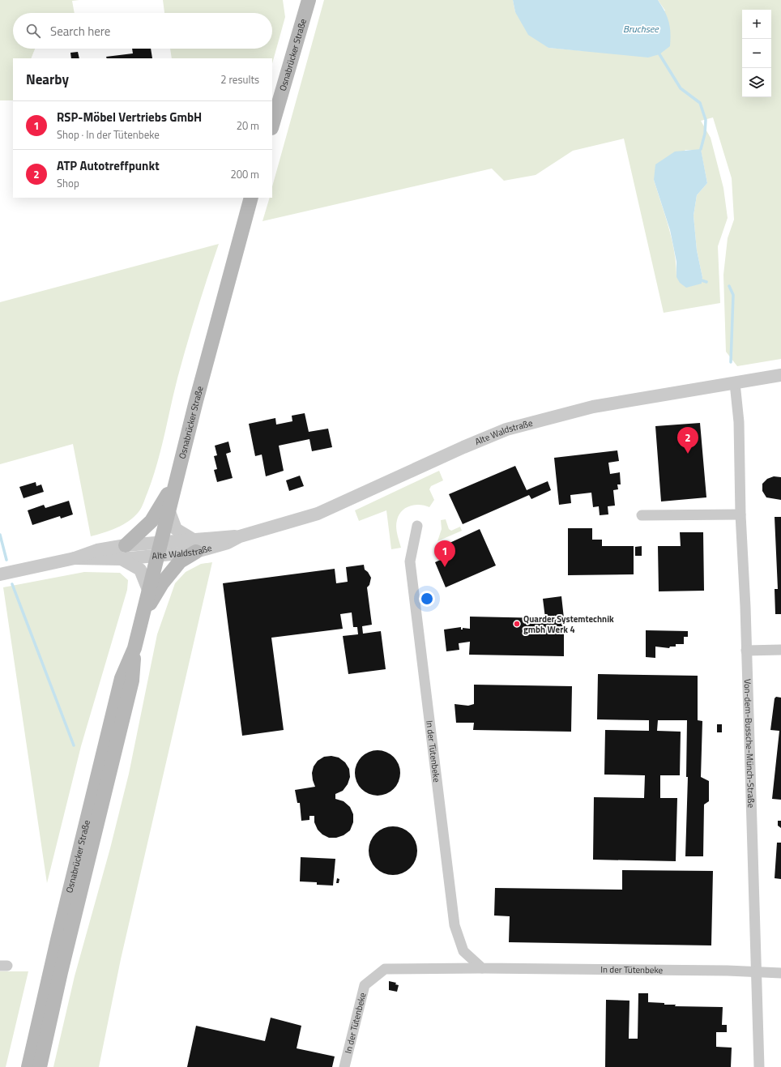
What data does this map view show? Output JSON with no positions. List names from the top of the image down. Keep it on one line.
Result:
{"streets":{"main road":["Osnabrücker Straße"],"street":["Alte Waldstraße","Von-dem-Bussche-Münch-Straße","In der Tütenbeke"]},"crossings":[["Osnabrücker Straße","Alte Waldstraße"],["Alte Waldstraße","Von-dem-Bussche-Münch-Straße"],["Von-dem-Bussche-Münch-Straße","In der Tütenbeke"]],"water":["Bruchsee"],"places":["Quarder Systemtechnik gmbh Werk 4"],"page":{"map_buttons":["+","−"],"search":"Search here","heading":["Nearby","2 results"],"list":[{"mark":"1","name":"RSP-Möbel Vertriebs GmbH","note":"Shop · In der Tütenbeke","value":"20 m"},{"mark":"2","name":"ATP Autotreffpunkt","note":"Shop","value":"200 m"}],"pins":["2","1"]}}
